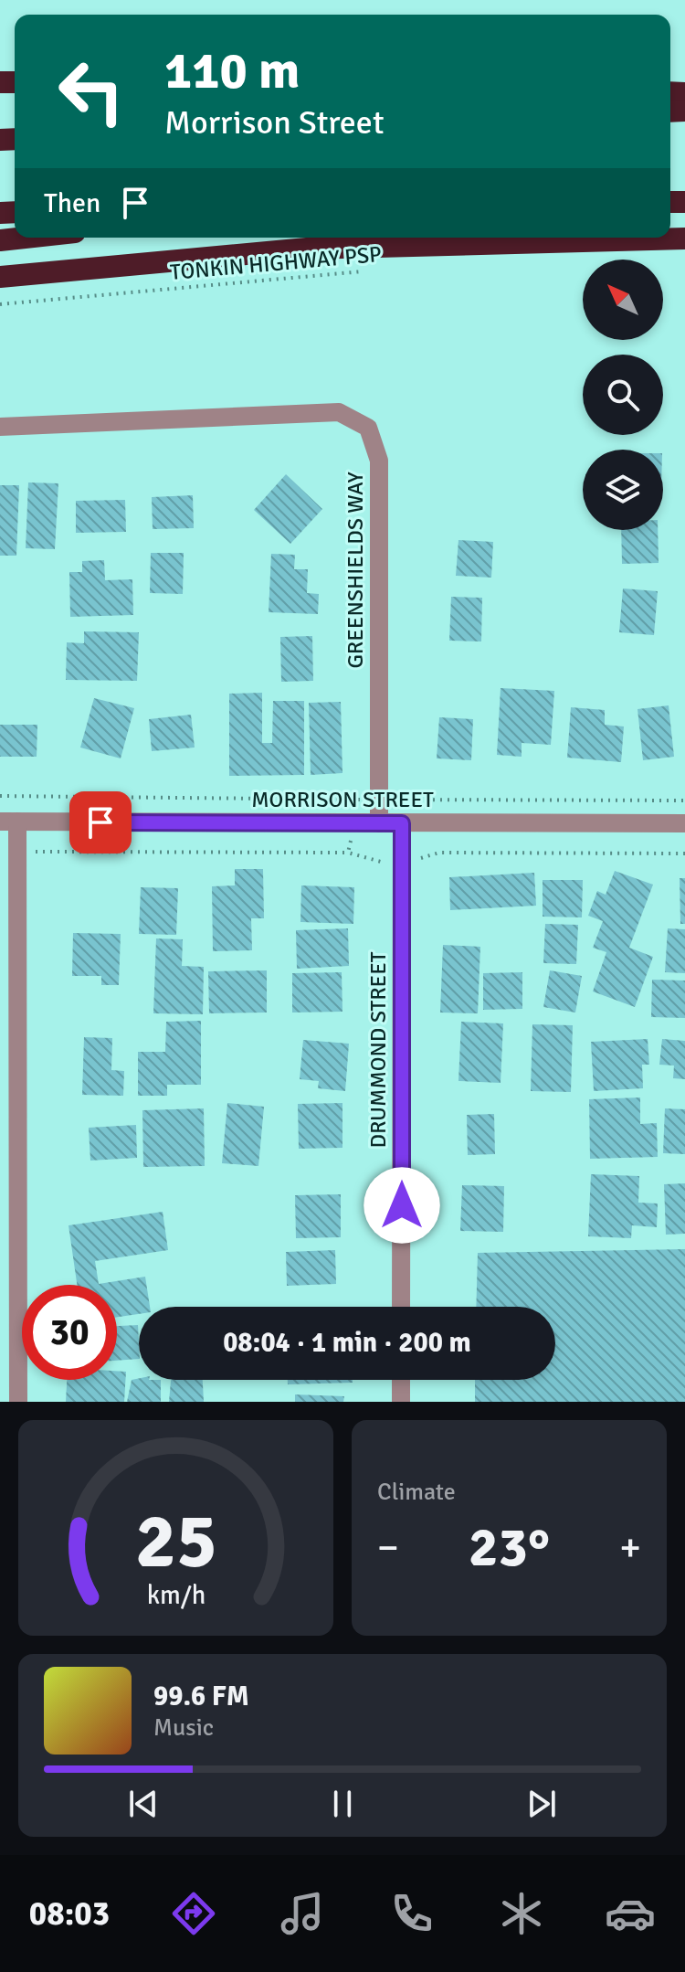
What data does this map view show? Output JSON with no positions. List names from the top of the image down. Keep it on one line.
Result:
{"streets":{"street":["GREENSHIELDS WAY","MORRISON STREET","DRUMMOND STREET"],"path":["TONKIN HIGHWAY PSP"]},"crossings":[["GREENSHIELDS WAY","MORRISON STREET"],["MORRISON STREET","DRUMMOND STREET"]],"north":"top left","page":{"turn":["110 m","Morrison Street"],"then":"Then","limit":"30","trip":"08:04 · 1 min · 200 m","tile":"Climate","heat":["−","23°","+"],"song":["99.6 FM","Music"],"tabs":"08:03","gauge":["25","km/h"]}}
